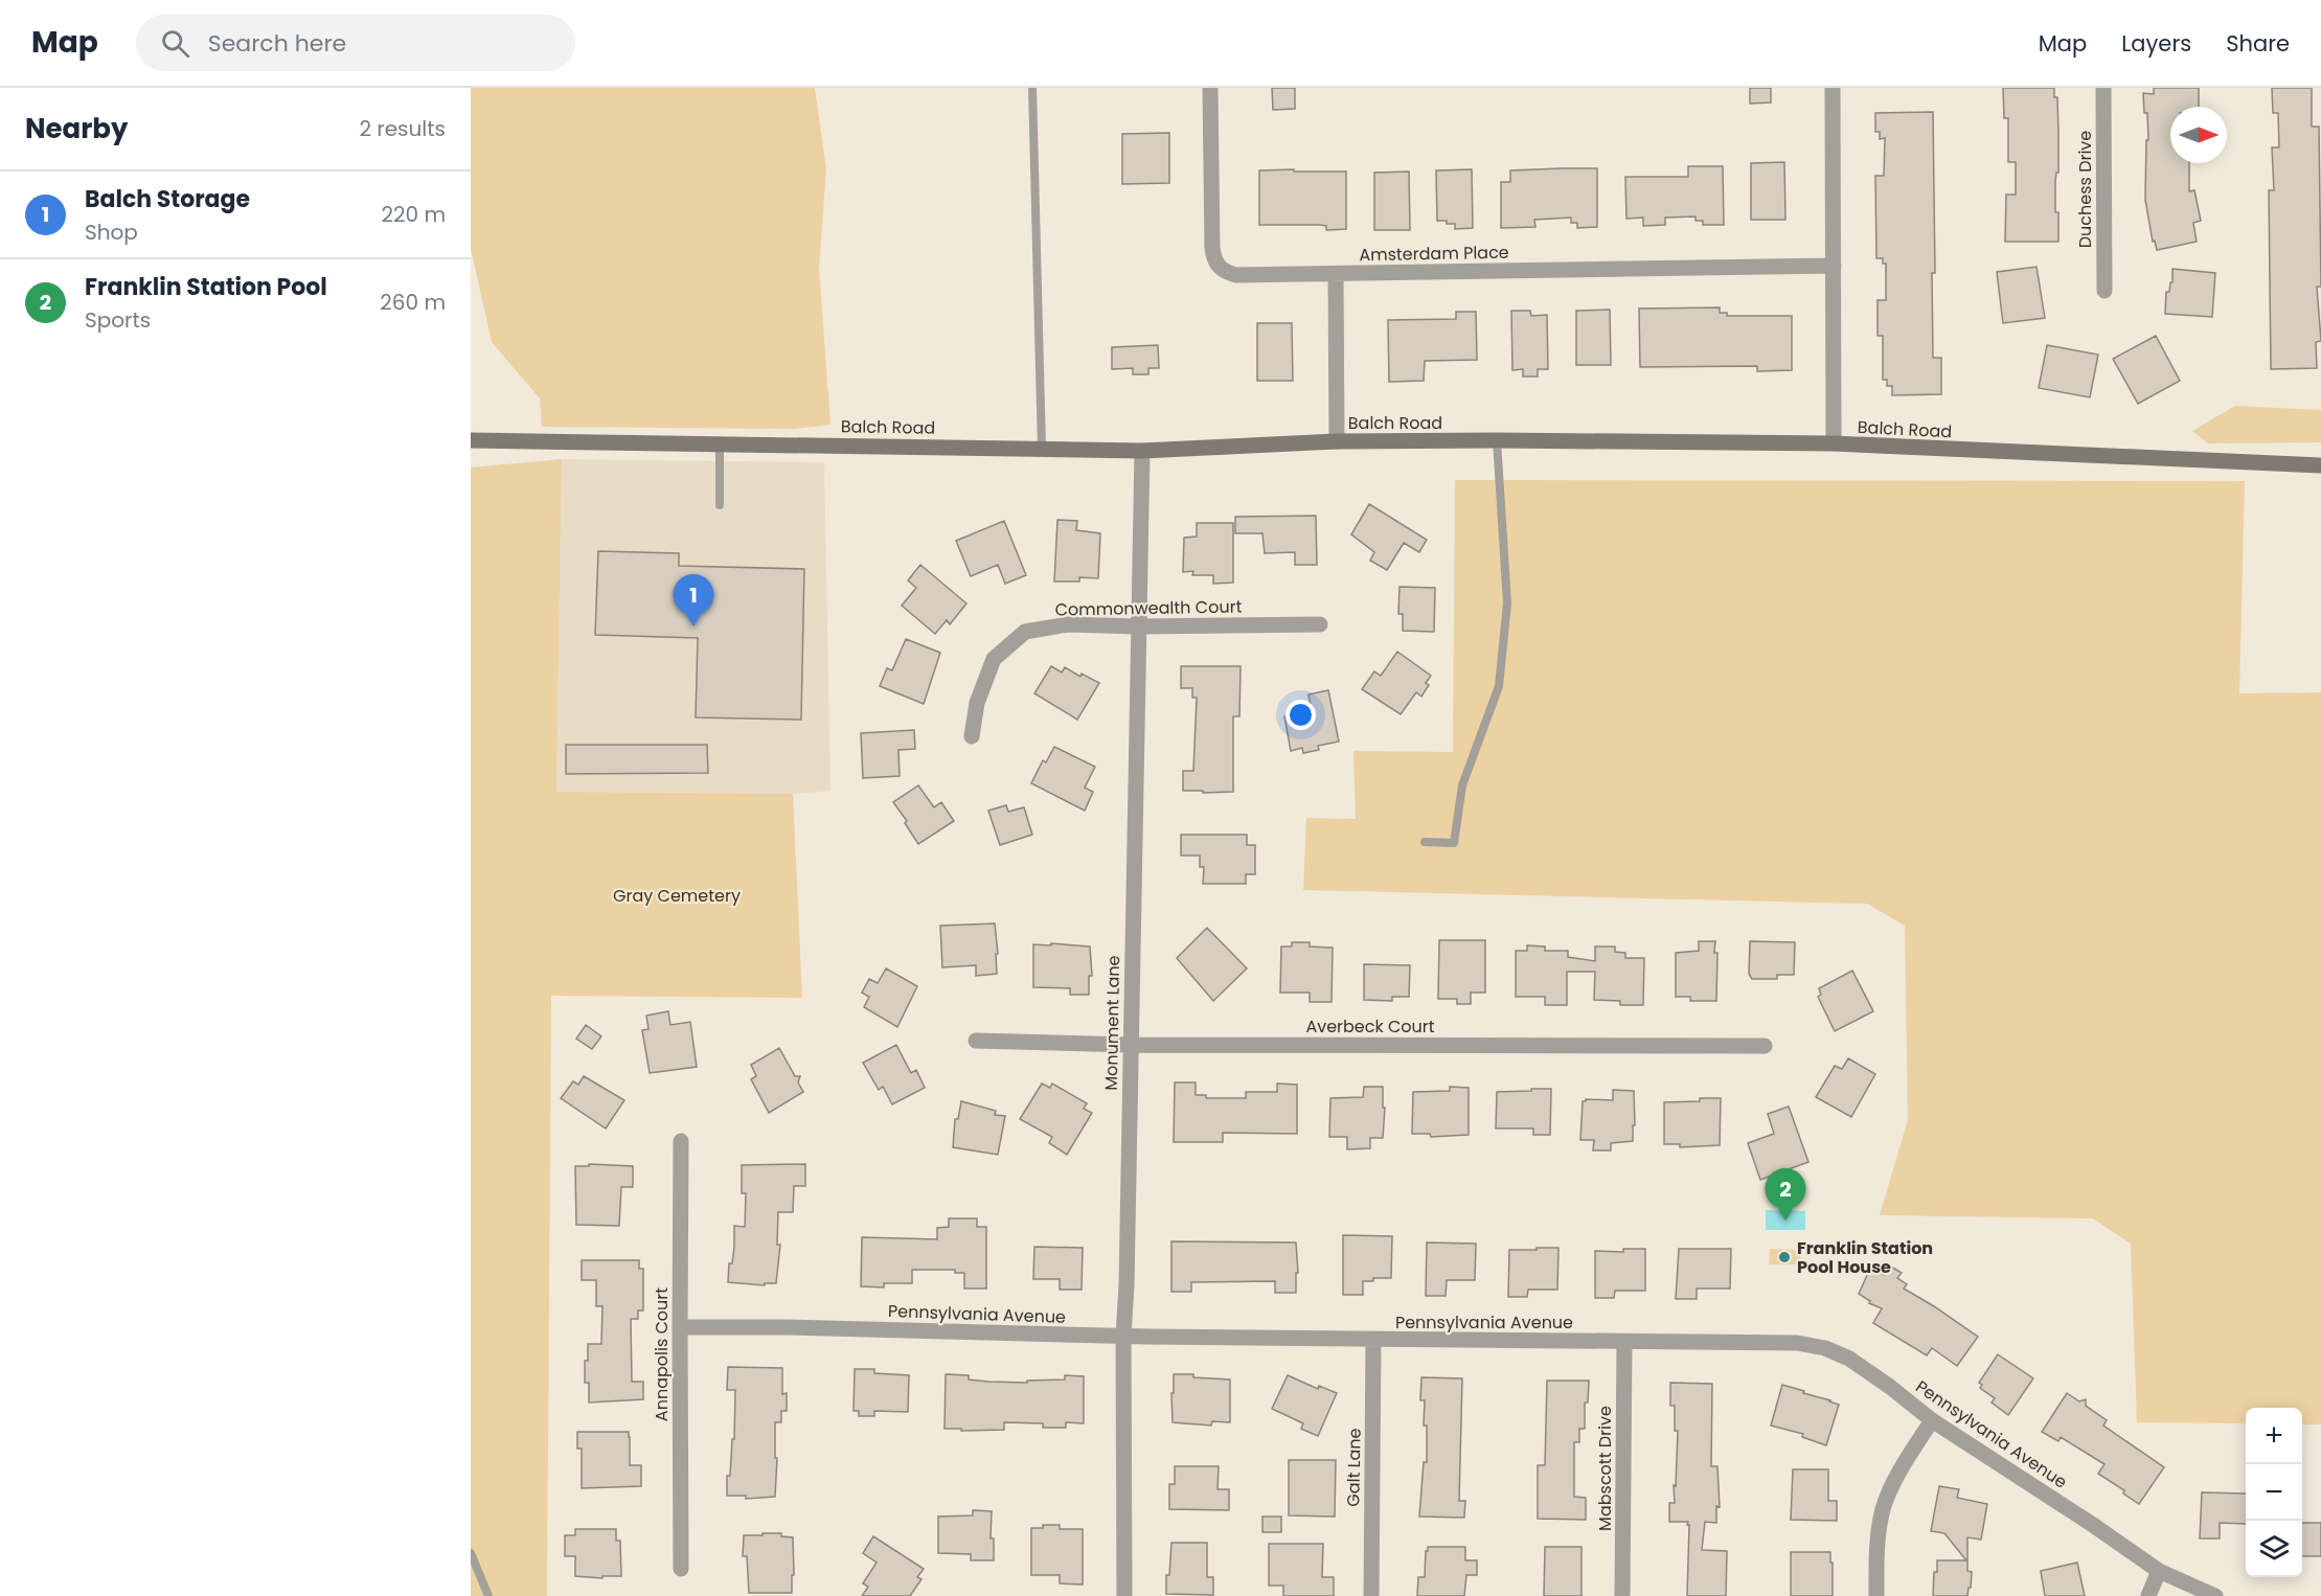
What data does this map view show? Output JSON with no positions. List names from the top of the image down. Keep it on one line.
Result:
{"streets":{"street":["Duchess Drive","Amsterdam Place","Balch Road","Commonwealth Court","Monument Lane","Averbeck Court","Pennsylvania Avenue","Annapolis Court","Galt Lane","Mabscott Drive"]},"crossings":[["Balch Road","Monument Lane"],["Commonwealth Court","Monument Lane"],["Monument Lane","Averbeck Court"],["Monument Lane","Pennsylvania Avenue"],["Pennsylvania Avenue","Annapolis Court"],["Pennsylvania Avenue","Galt Lane"],["Pennsylvania Avenue","Mabscott Drive"]],"parks":["Gray Cemetery"],"places":["Franklin Station Pool House"],"north":"right","page":{"header":"Map","search":"Search here","nav":["Map","Layers","Share"],"heading":["Nearby","2 results"],"list":[{"mark":"1","name":"Balch Storage","note":"Shop","value":"220 m"},{"mark":"2","name":"Franklin Station Pool","note":"Sports","value":"260 m"}],"pins":["1","2"],"map_buttons":["+","−"]}}
